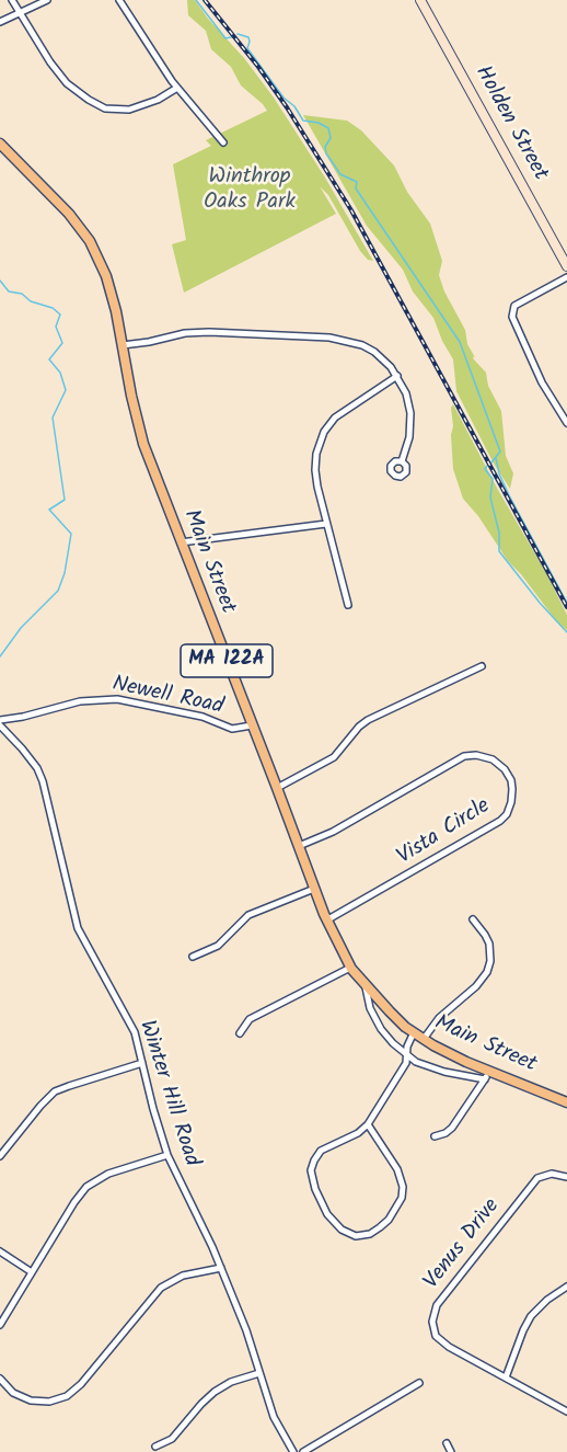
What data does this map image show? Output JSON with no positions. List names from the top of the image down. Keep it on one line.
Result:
{"streets":{"main road":["Holden Street","Main Street","MA 122A"],"street":["Newell Road","Vista Circle","Winter Hill Road","Venus Drive"]},"crossings":[["Main Street","Newell Road"],["Main Street","Vista Circle"]],"parks":["Winthrop Oaks Park"]}
